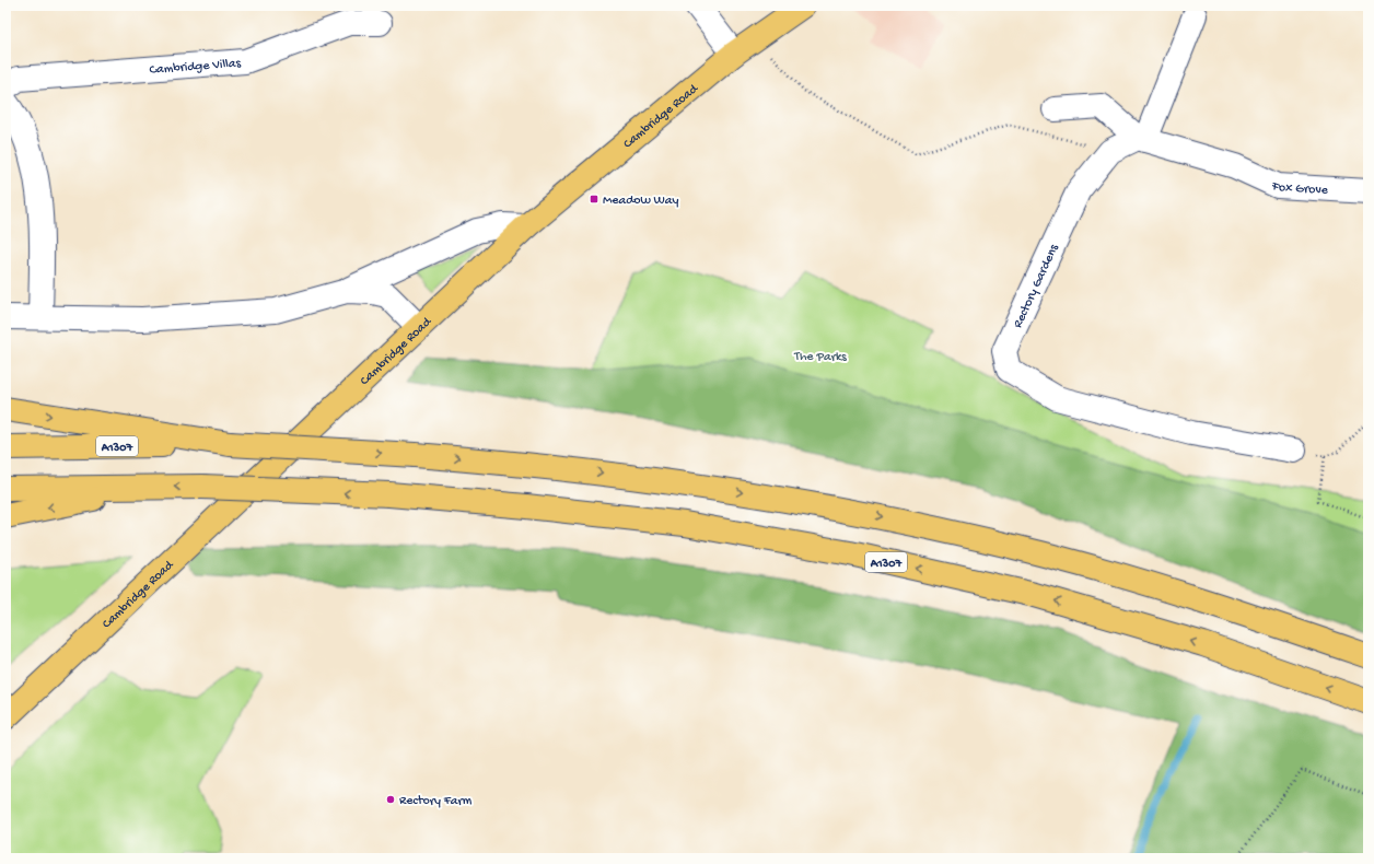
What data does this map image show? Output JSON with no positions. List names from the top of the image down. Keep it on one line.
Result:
{"streets":{"main road":["Cambridge Road","A1307"],"street":["Cambridge Villas","Fox Grove","Rectory Gardens"]},"crossings":[["Fox Grove","Rectory Gardens"]],"parks":["The Parks"],"places":{"transit":["Meadow Way"],"other":["Rectory Farm"]}}
